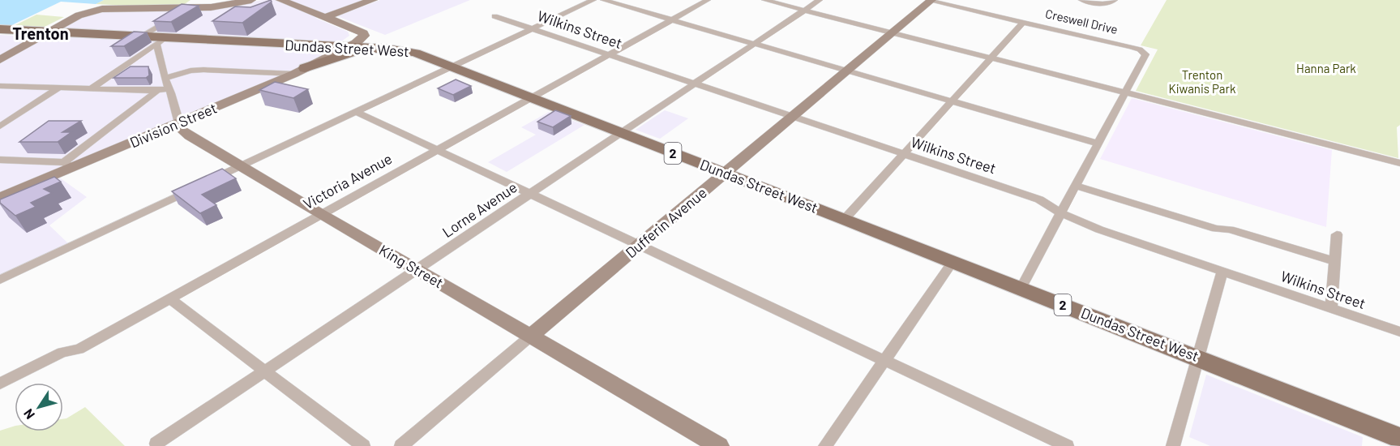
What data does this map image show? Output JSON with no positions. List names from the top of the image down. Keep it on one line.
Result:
{"streets":{"main road":["Dundas Street West","2"],"street":["Creswell Drive","Wilkins Street","Division Street","Victoria Avenue","Lorne Avenue","Dufferin Avenue","King Street"]},"crossings":[["Creswell Drive","Dufferin Avenue"],["Wilkins Street","Victoria Avenue"],["Wilkins Street","Lorne Avenue"],["Wilkins Street","Dufferin Avenue"],["Dundas Street West","Division Street"],["Dundas Street West","Victoria Avenue"],["Dundas Street West","Lorne Avenue"],["Dundas Street West","Dufferin Avenue"],["Dundas Street West","King Street"],["Division Street","King Street"],["Victoria Avenue","King Street"],["Lorne Avenue","King Street"],["Dufferin Avenue","King Street"]],"districts":["Trenton"],"parks":["Hanna Park","Trenton Kiwanis Park"],"north":"bottom left"}
